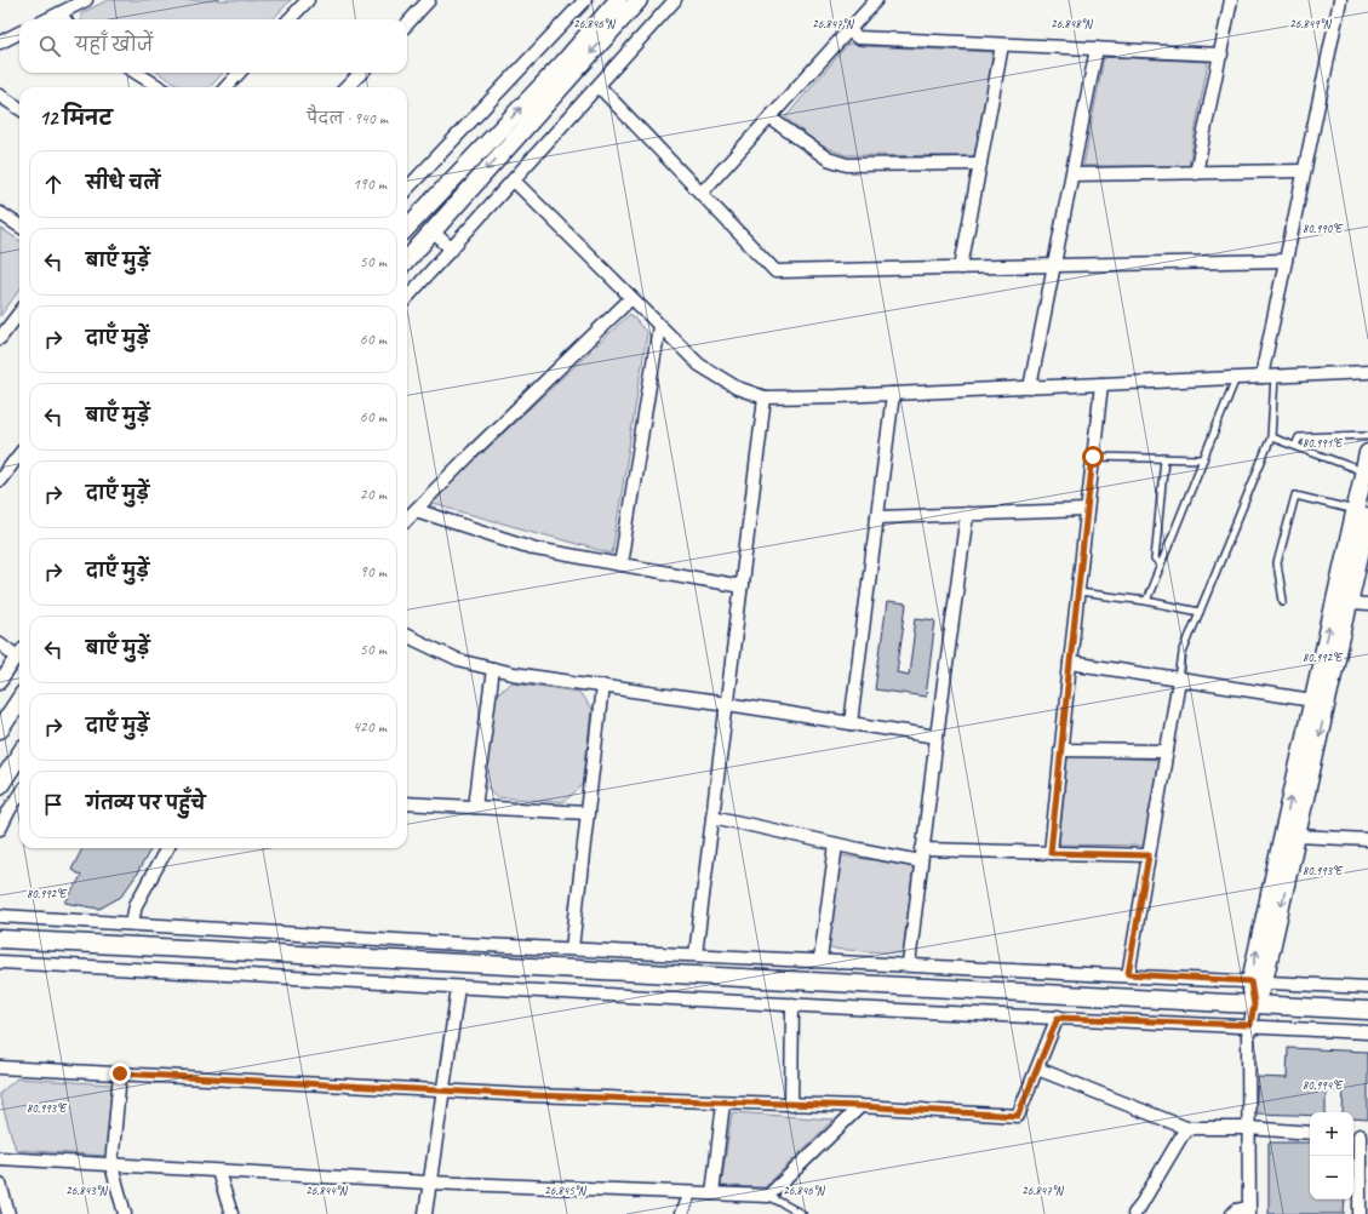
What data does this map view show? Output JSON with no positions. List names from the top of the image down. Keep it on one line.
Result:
{"page":{"search":"यहाँ खोजें","heading":["12 मिनट","पैदल · 940 m"],"list":[["सीधे चलें","190 m"],["बाएँ मुड़ें","50 m"],["दाएँ मुड़ें","60 m"],["बाएँ मुड़ें","60 m"],["दाएँ मुड़ें","20 m"],["दाएँ मुड़ें","90 m"],["बाएँ मुड़ें","50 m"],["दाएँ मुड़ें","420 m"],"गंतव्य पर पहुँचे"],"map_buttons":["+","−"]},"coordinates":["26.846°N","26.847°N","26.848°N","26.849°N","80.990°E","80.991°E","80.992°E","80.993°E","80.994°E","26.843°N","26.844°N","26.845°N"]}
